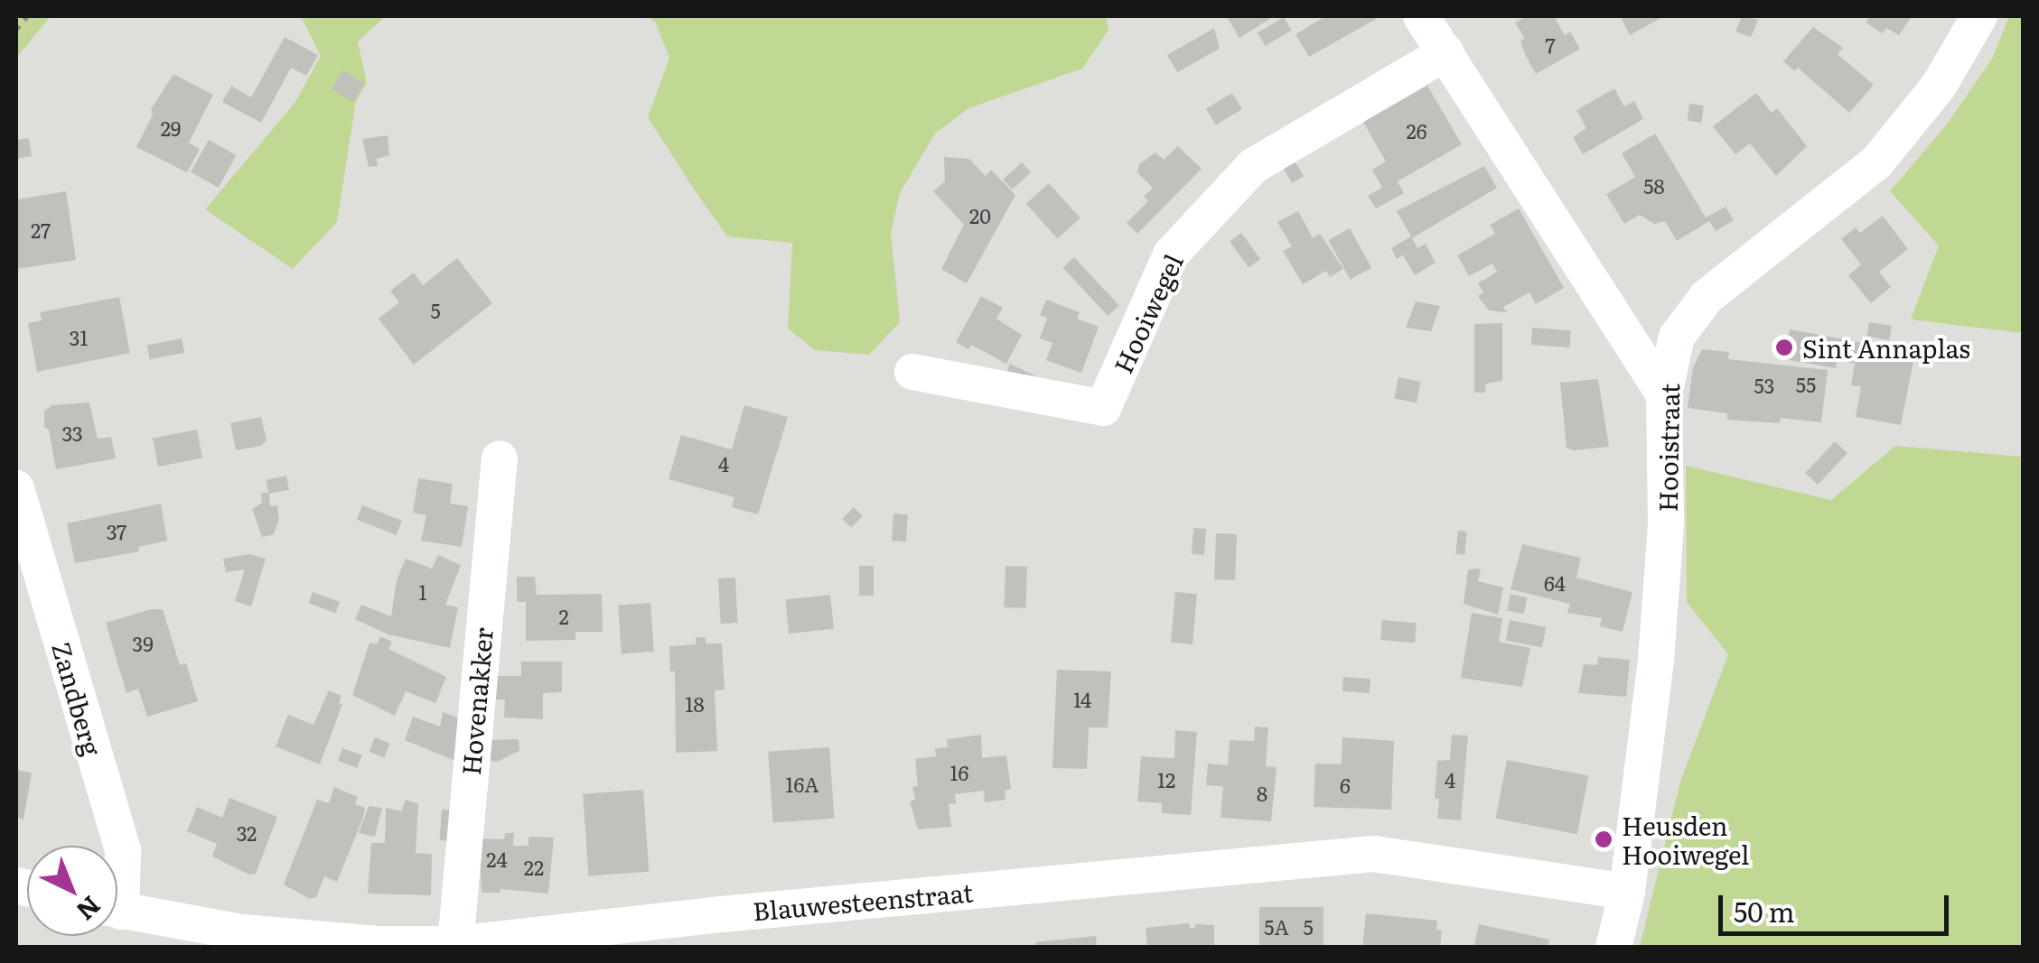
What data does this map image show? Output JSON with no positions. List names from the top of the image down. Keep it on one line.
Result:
{"streets":{"street":["Hooiwegel","Hooistraat","Zandberg","Hovenakker","Blauwesteenstraat"]},"crossings":[["Hooistraat","Blauwesteenstraat"],["Hovenakker","Blauwesteenstraat"]],"places":["Sint Annaplas","Heusden Hooiwegel"],"house_numbers":["7","29","26","58","20","27","5","31","55","53","33","4","37","64","1","2","39","14","18","16","12","4","16A","6","8","32","24","22","5A","5"],"scale_bar":"50 m","north":"bottom right"}
